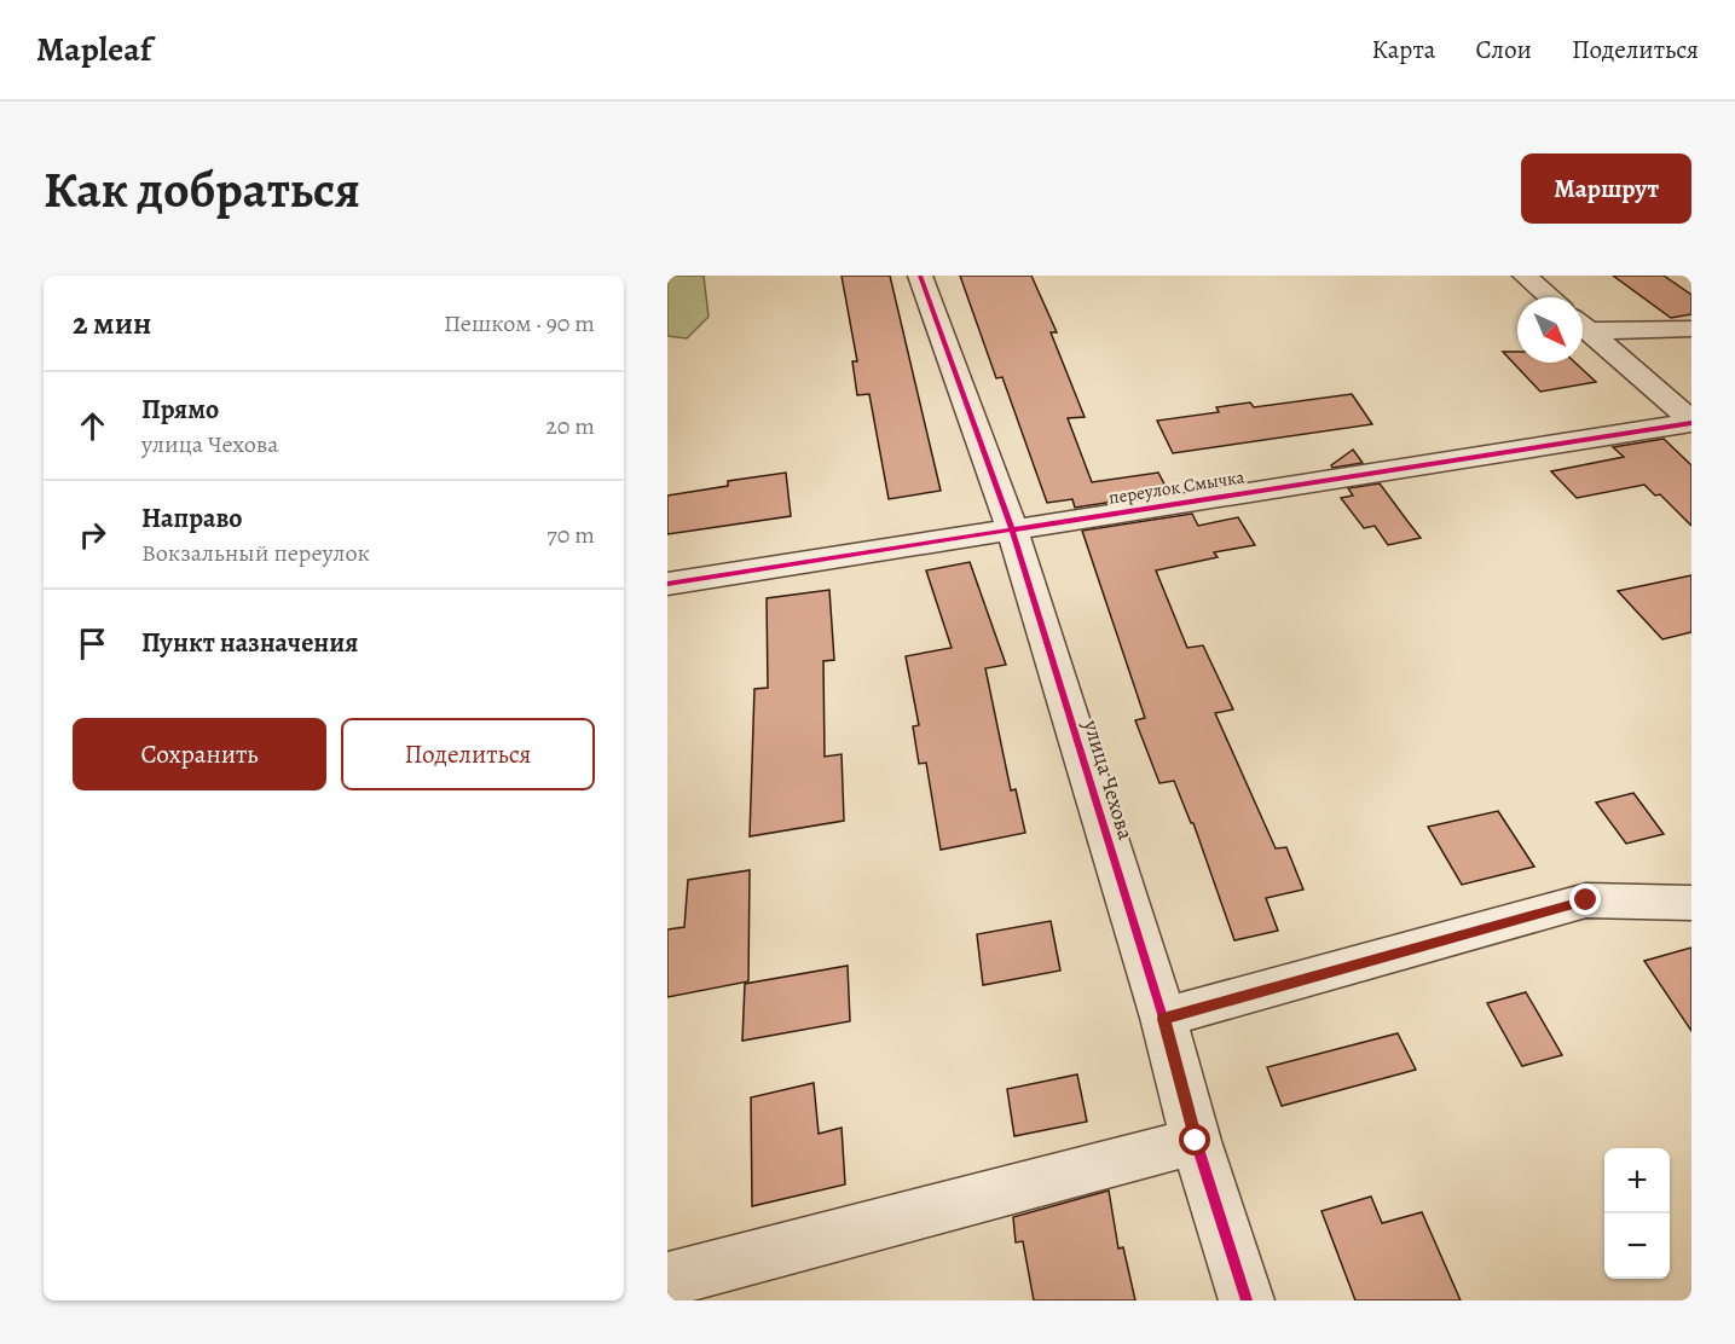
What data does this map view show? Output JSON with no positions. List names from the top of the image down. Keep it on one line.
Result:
{"streets":{"street":["переулок Смычка","улица Чехова"]},"crossings":[["переулок Смычка","улица Чехова"]],"north":"bottom right","page":{"header":"Mapleaf","nav":["Карта","Слои","Поделиться"],"buttons":["Маршрут",["Сохранить","Поделиться"]],"title":"Как добраться","heading":["2 мин","Пешком · 90 m"],"list":[["Прямо","улица Чехова","20 m"],["Направо","Вокзальный переулок","70 m"],"Пункт назначения"],"map_buttons":["+","−"]}}
